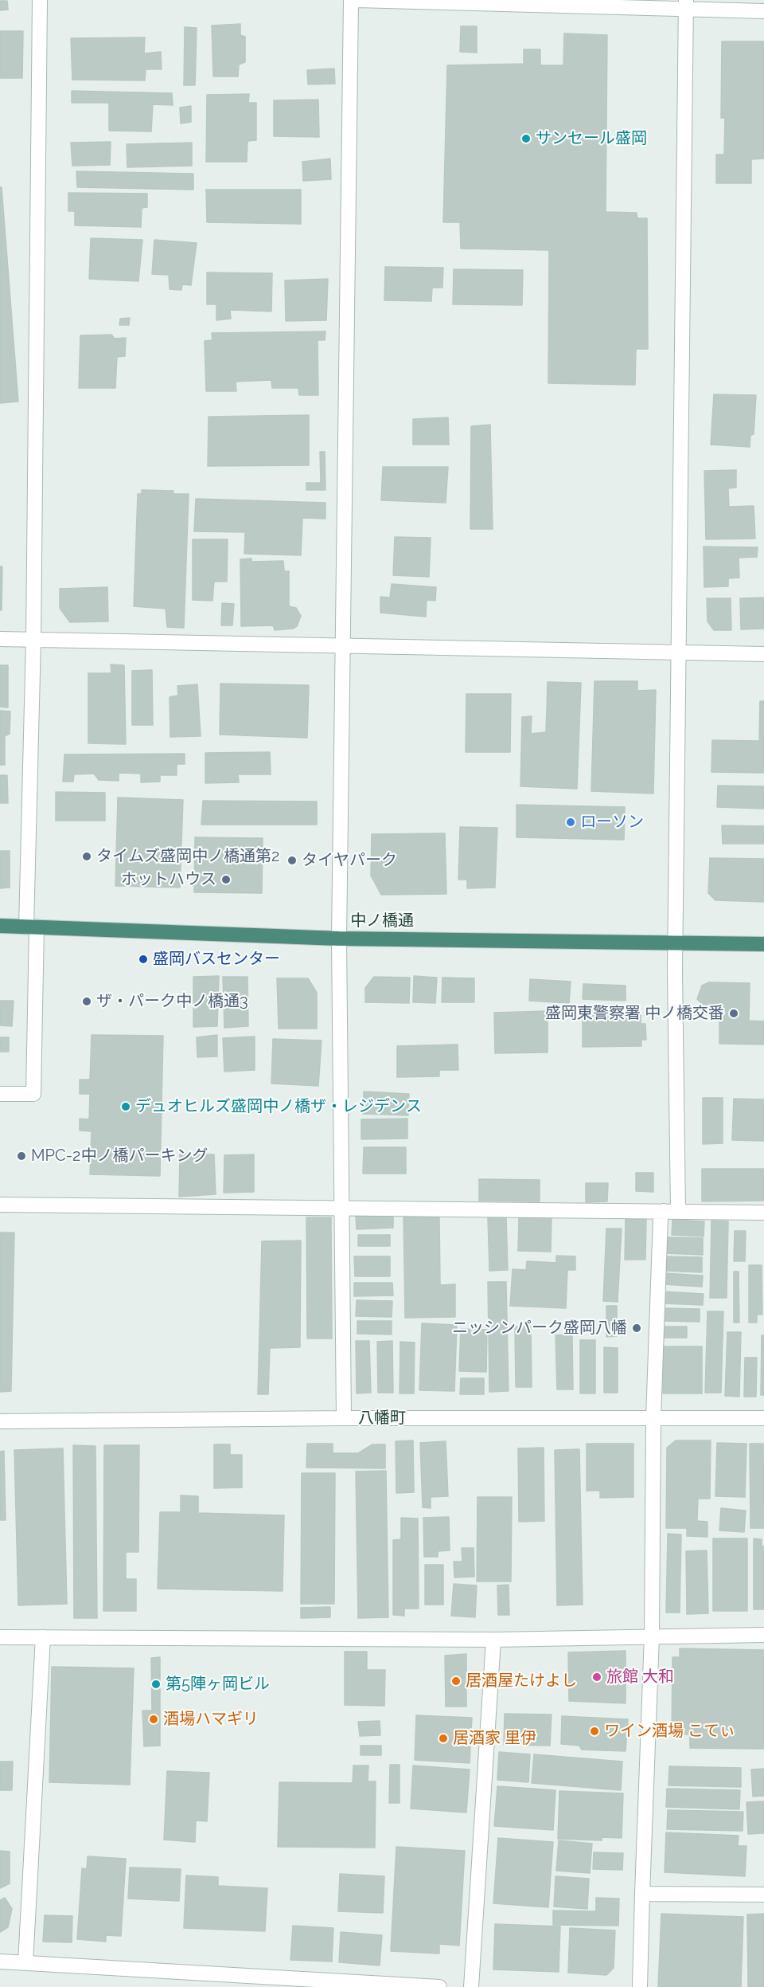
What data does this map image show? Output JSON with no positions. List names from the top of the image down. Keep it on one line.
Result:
{"streets":{"highway":["中ノ橋通"],"street":["八幡町"]},"places":["サンセール盛岡","ローソン","タイムズ盛岡中ノ橋通第2","タイヤパーク","ホットハウス","盛岡バスセンター","ザ・パーク中ノ橋通3","盛岡東警察署 中ノ橋交番","デュオヒルズ盛岡中ノ橋ザ・レジデンス","MPC-2中ノ橋パーキング","ニッシンパーク盛岡八幡","旅館 大和","居酒屋たけよし","第5陣ヶ岡ビル","酒場ハマギリ","ワイン酒場 こてぃ","居酒家 里伊"]}
